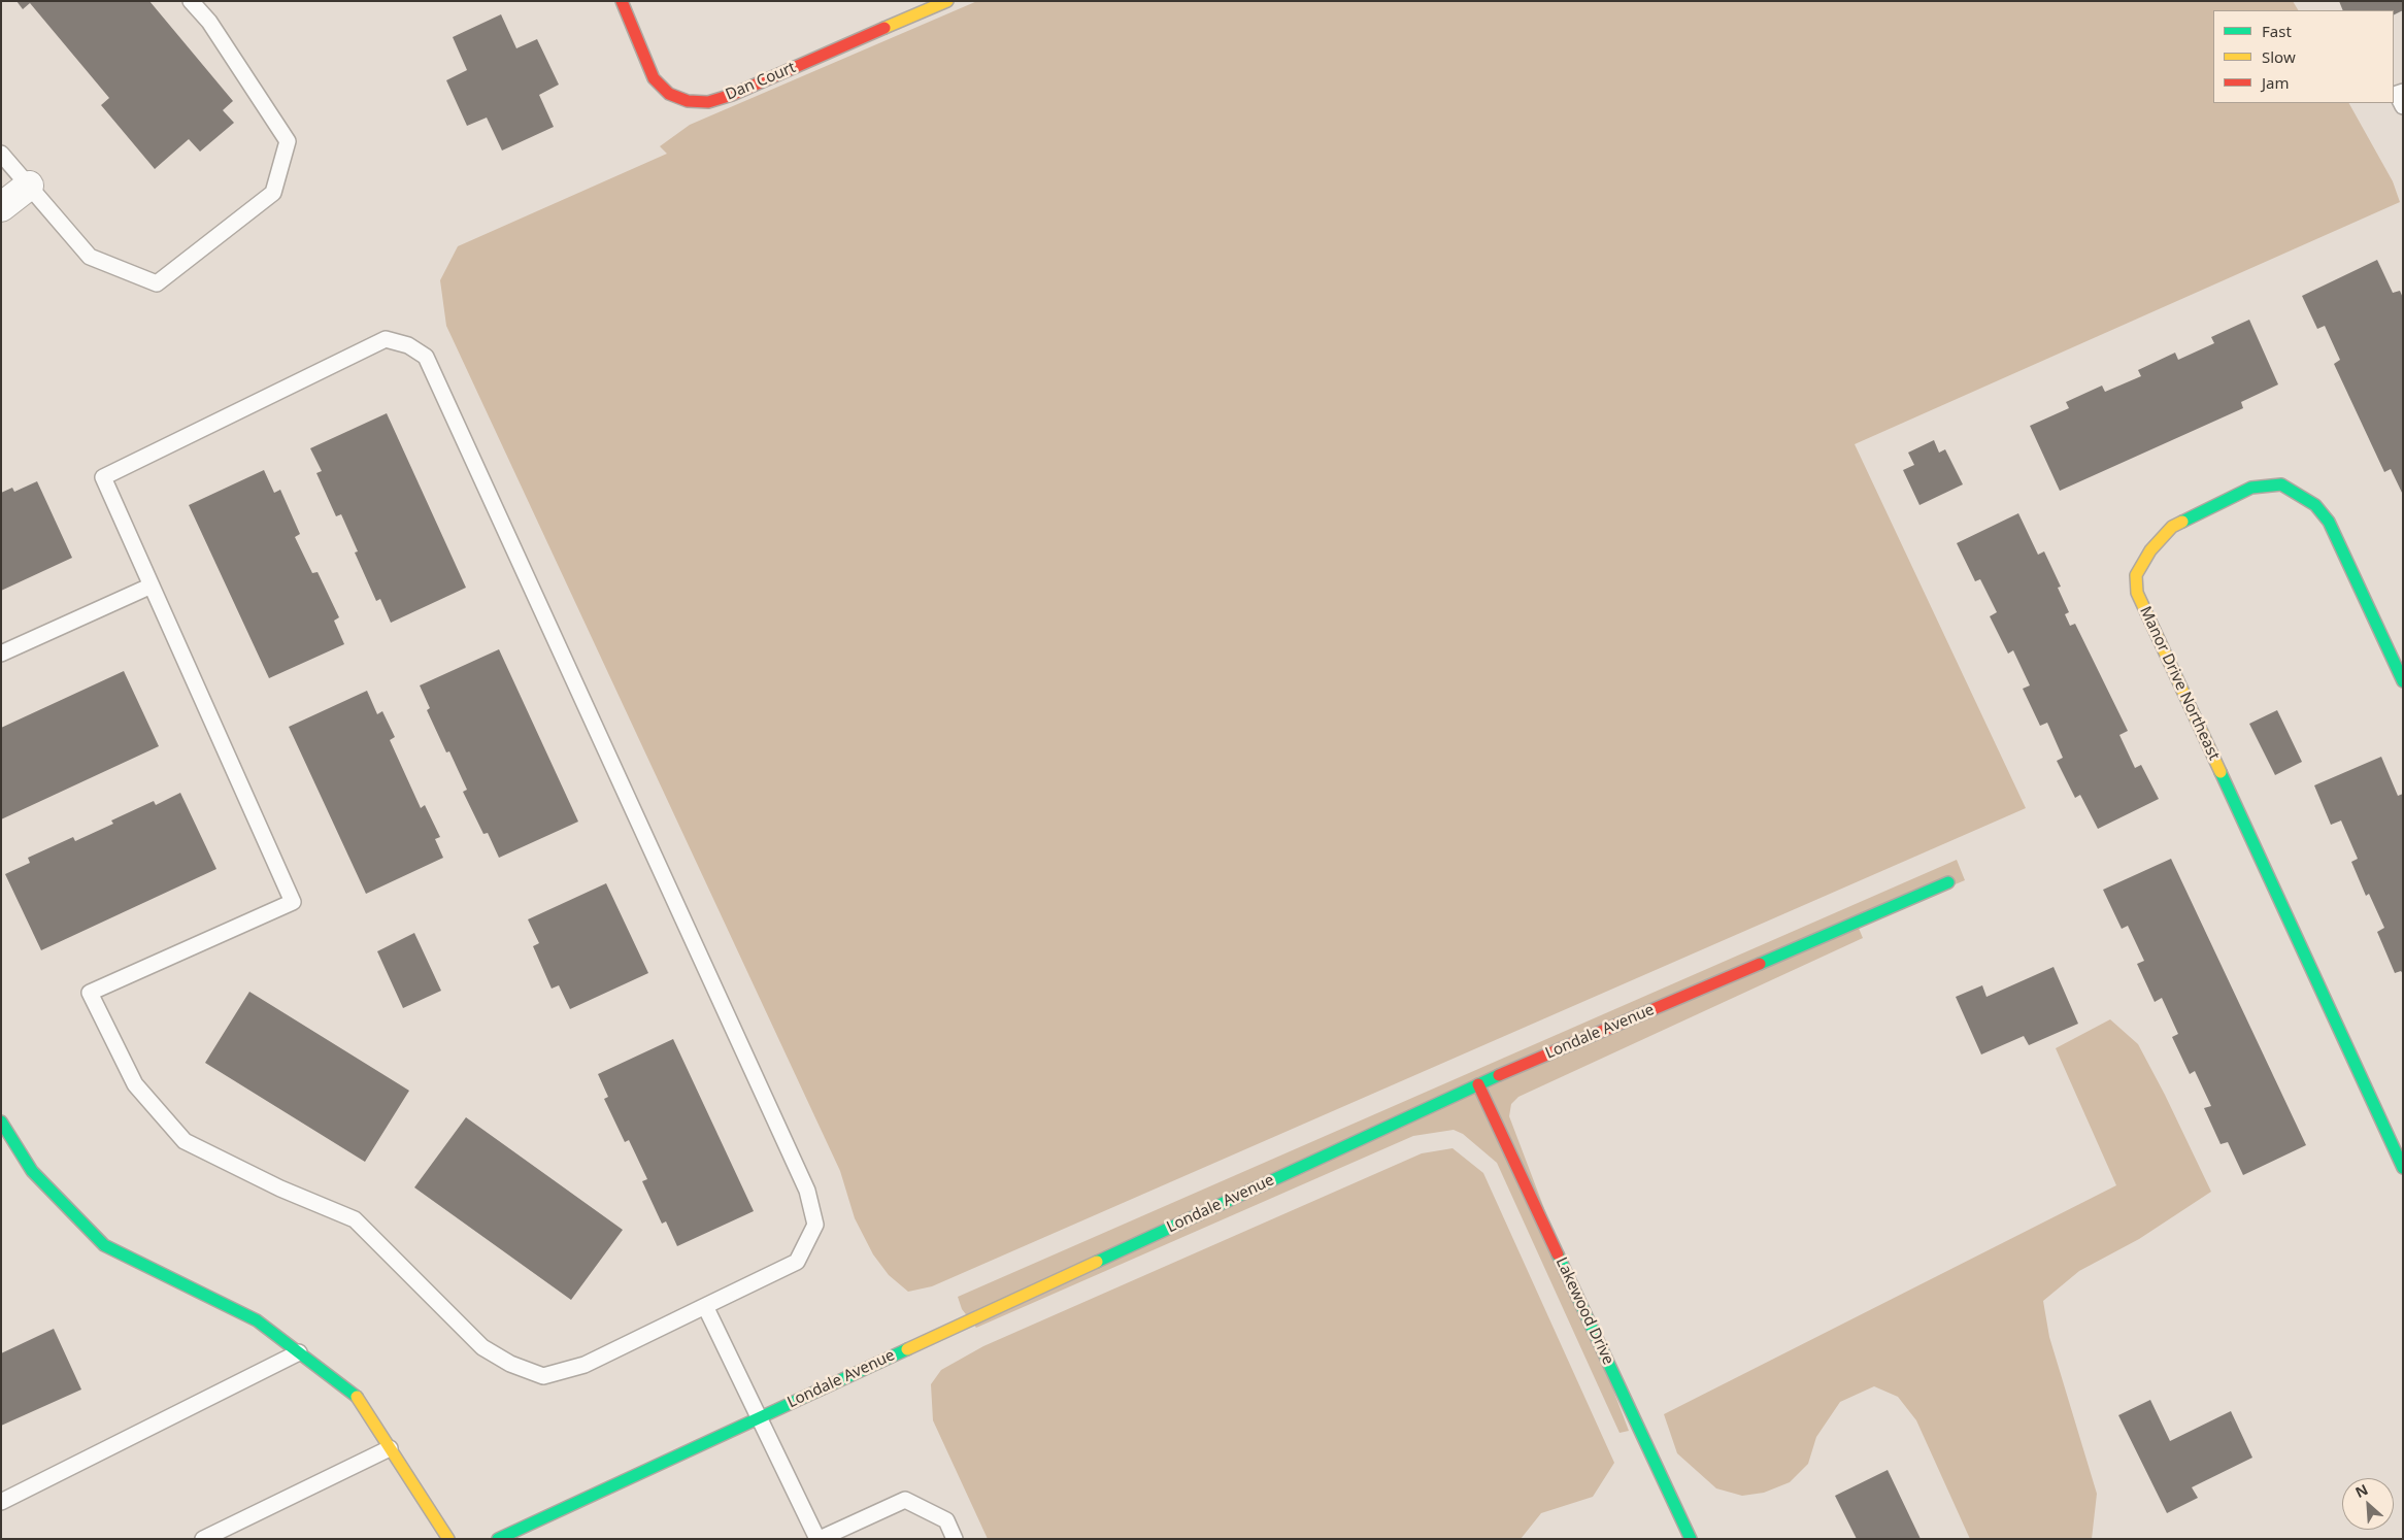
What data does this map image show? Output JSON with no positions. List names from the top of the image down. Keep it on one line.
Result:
{"streets":{"street":["Dan Court","Manor Drive Northeast","Londale Avenue","Lakewood Drive"]},"crossings":[["Londale Avenue","Lakewood Drive"]],"legend":["Fast","Slow","Jam"],"north":"top left"}
